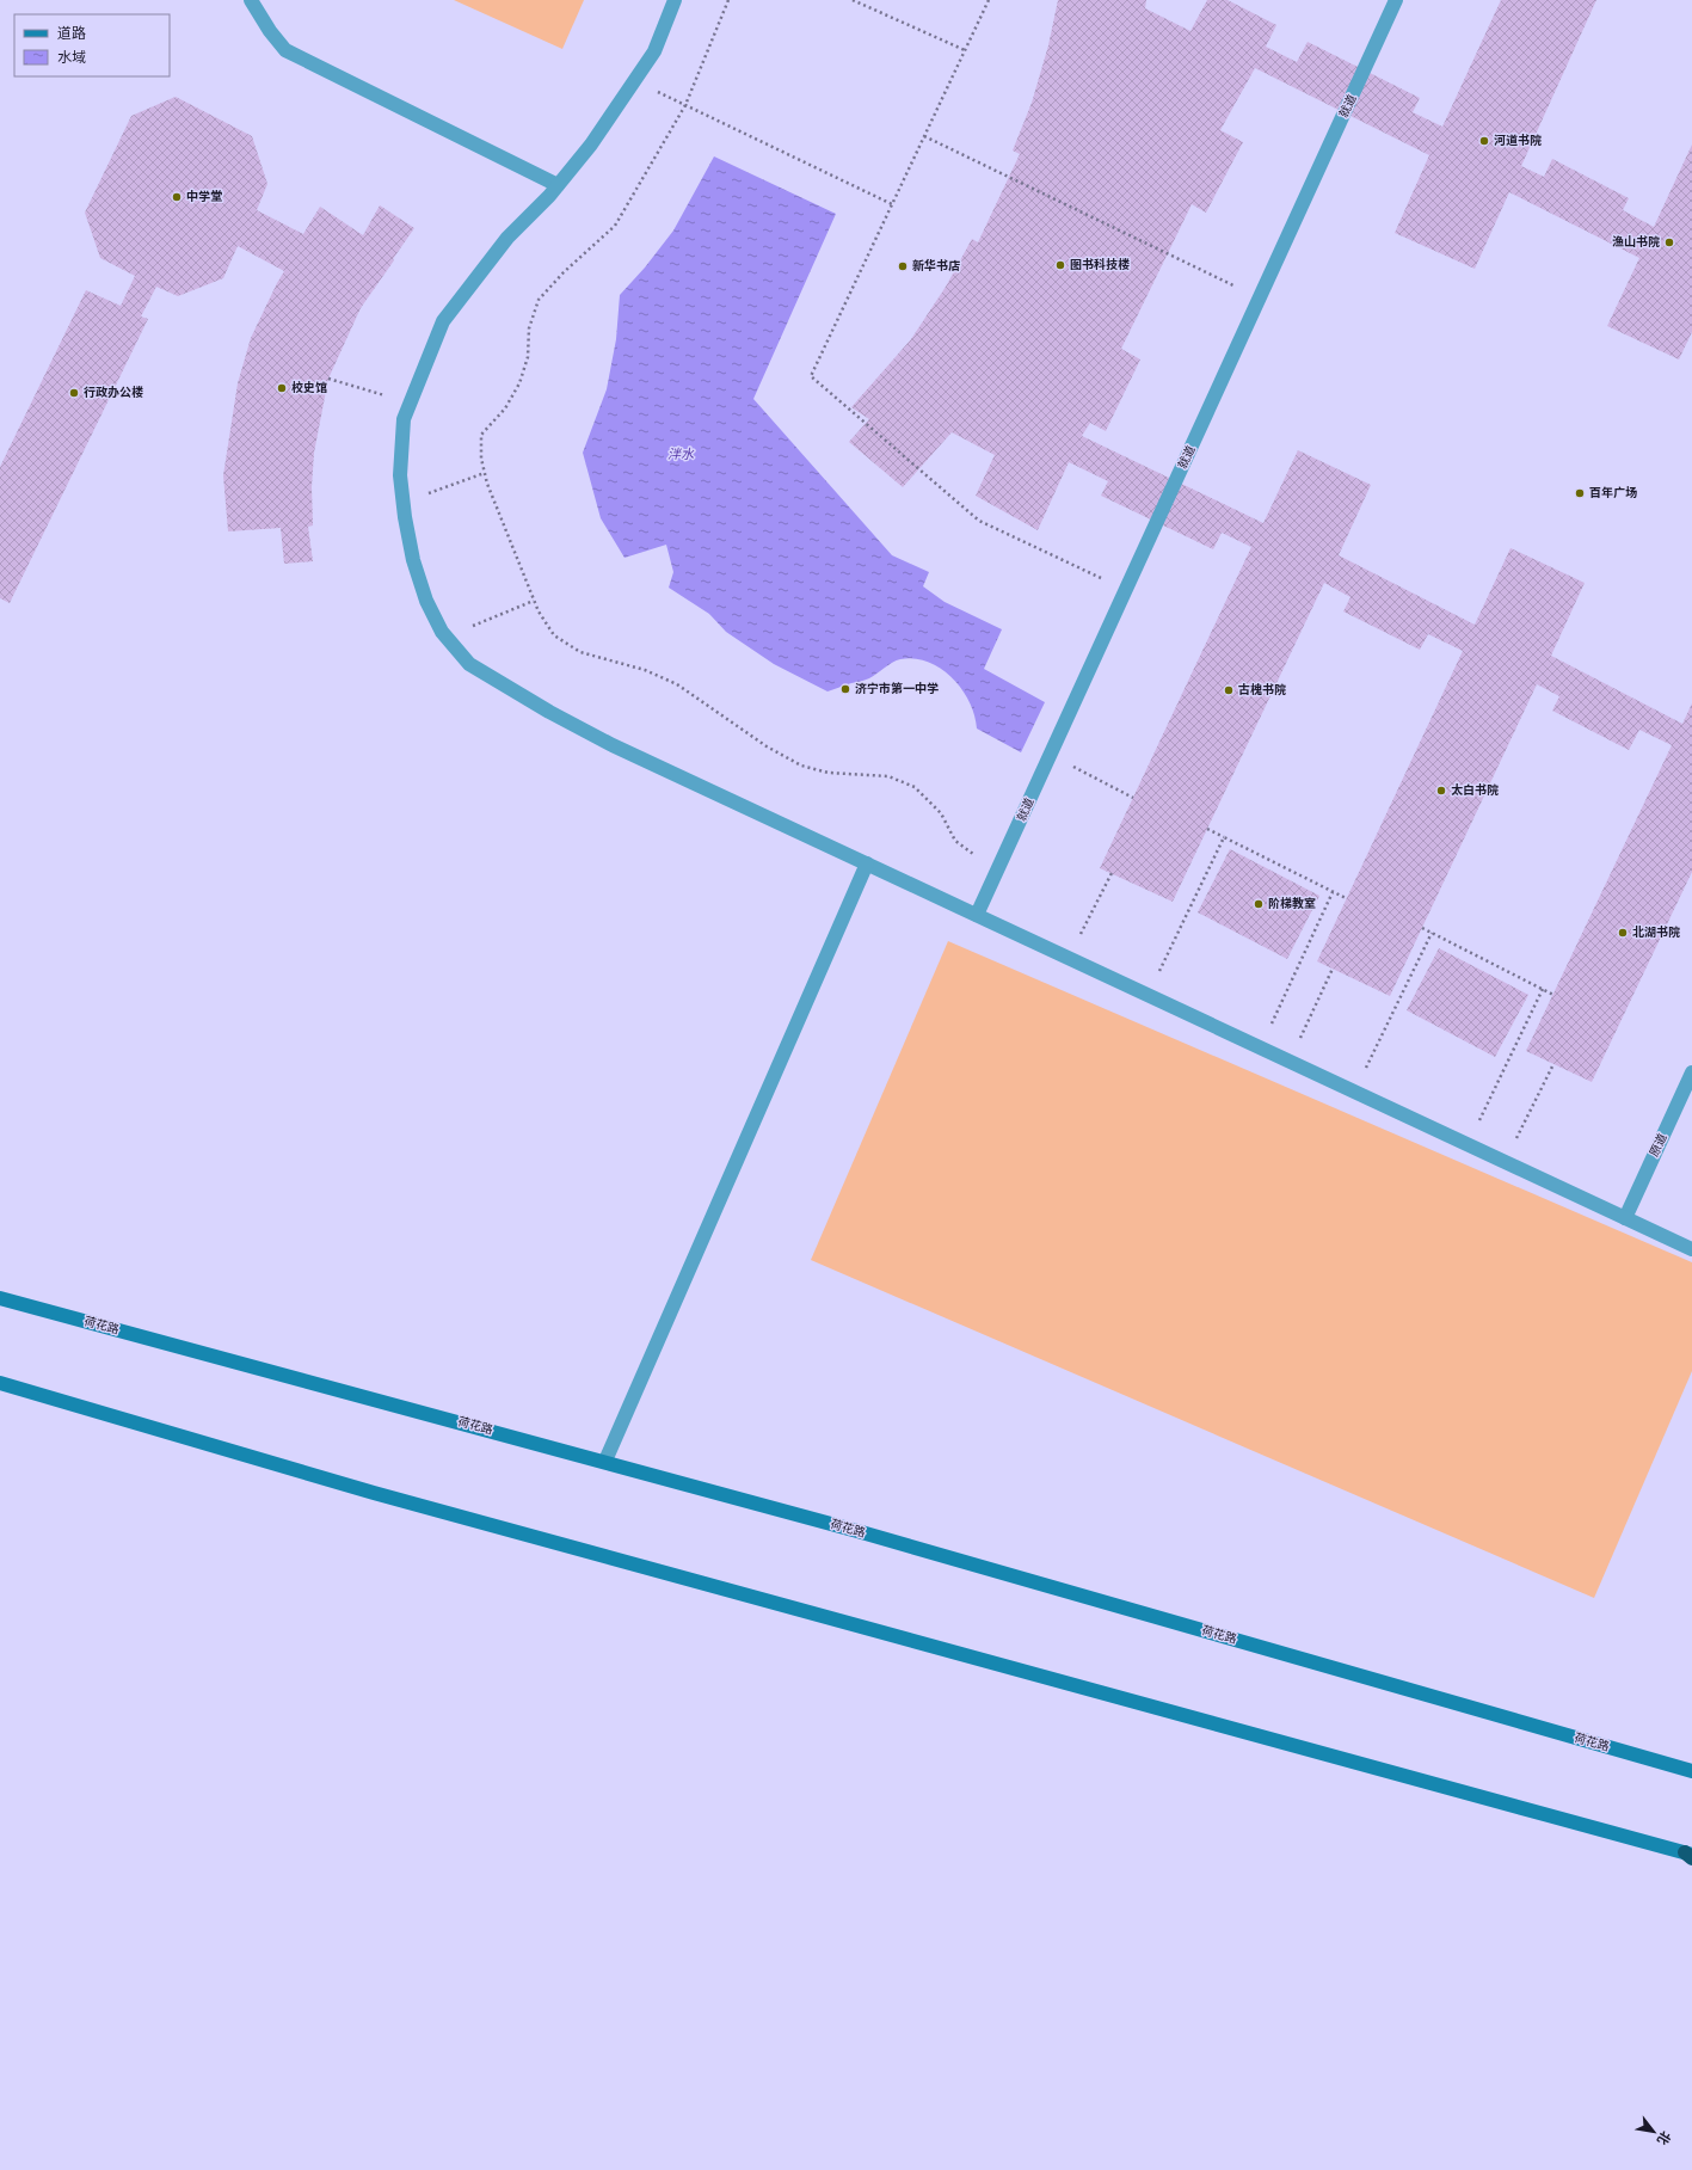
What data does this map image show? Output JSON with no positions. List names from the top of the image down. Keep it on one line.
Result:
{"streets":{"main road":["荷花路"],"street":["就道","原道"]},"water":["泮水"],"places":["河道书院","中学堂","渔山书院","图书科技楼","新华书店","校史馆","行政办公楼","百年广场","济宁市第一中学","古槐书院","太白书院","阶梯教室","北湖书院"],"legend":["道路","水域"],"north":"bottom right"}
